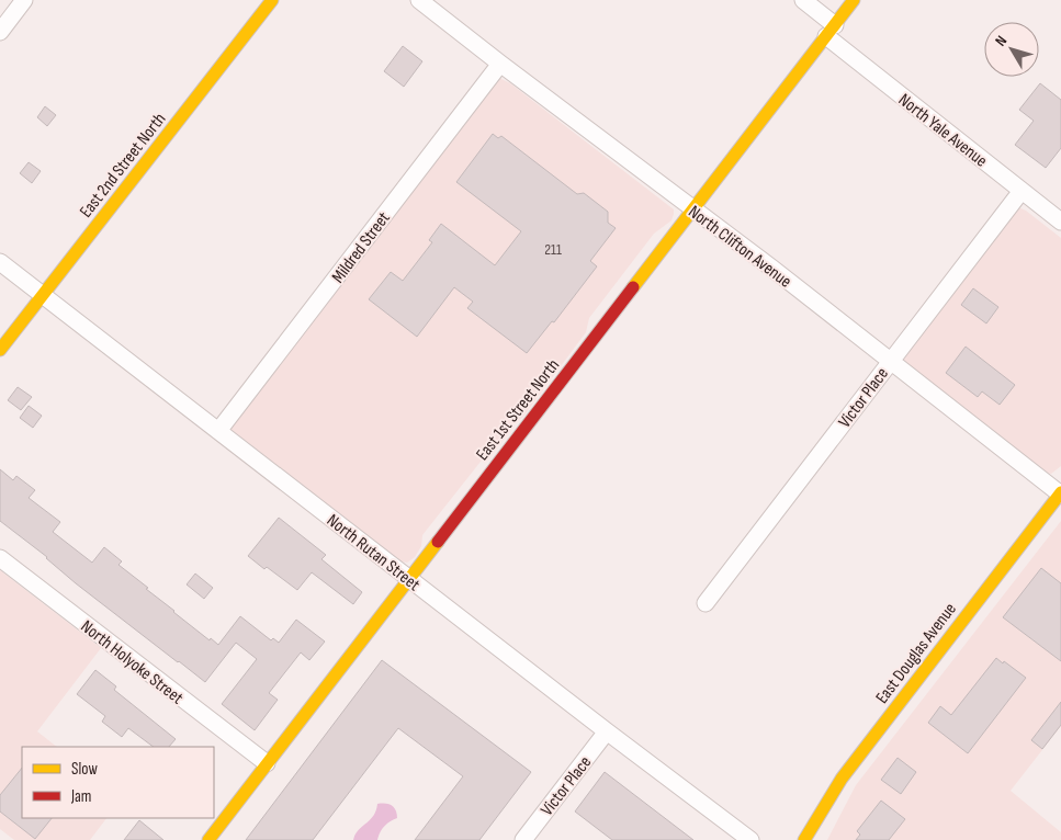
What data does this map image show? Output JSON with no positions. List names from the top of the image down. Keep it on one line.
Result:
{"streets":{"street":["North Yale Avenue","East 2nd Street North","North Clifton Avenue","Mildred Street","Victor Place","East 1st Street North","North Rutan Street","East Douglas Avenue","North Holyoke Street"]},"crossings":[["North Yale Avenue","Victor Place"],["North Yale Avenue","East 1st Street North"],["East 2nd Street North","North Rutan Street"],["North Clifton Avenue","Mildred Street"],["North Clifton Avenue","Victor Place"],["North Clifton Avenue","East 1st Street North"],["North Clifton Avenue","East Douglas Avenue"],["Mildred Street","North Rutan Street"],["Victor Place","North Rutan Street"],["East 1st Street North","North Rutan Street"],["East 1st Street North","North Holyoke Street"]],"house_numbers":["211"],"legend":["Slow","Jam"],"north":"top left"}
